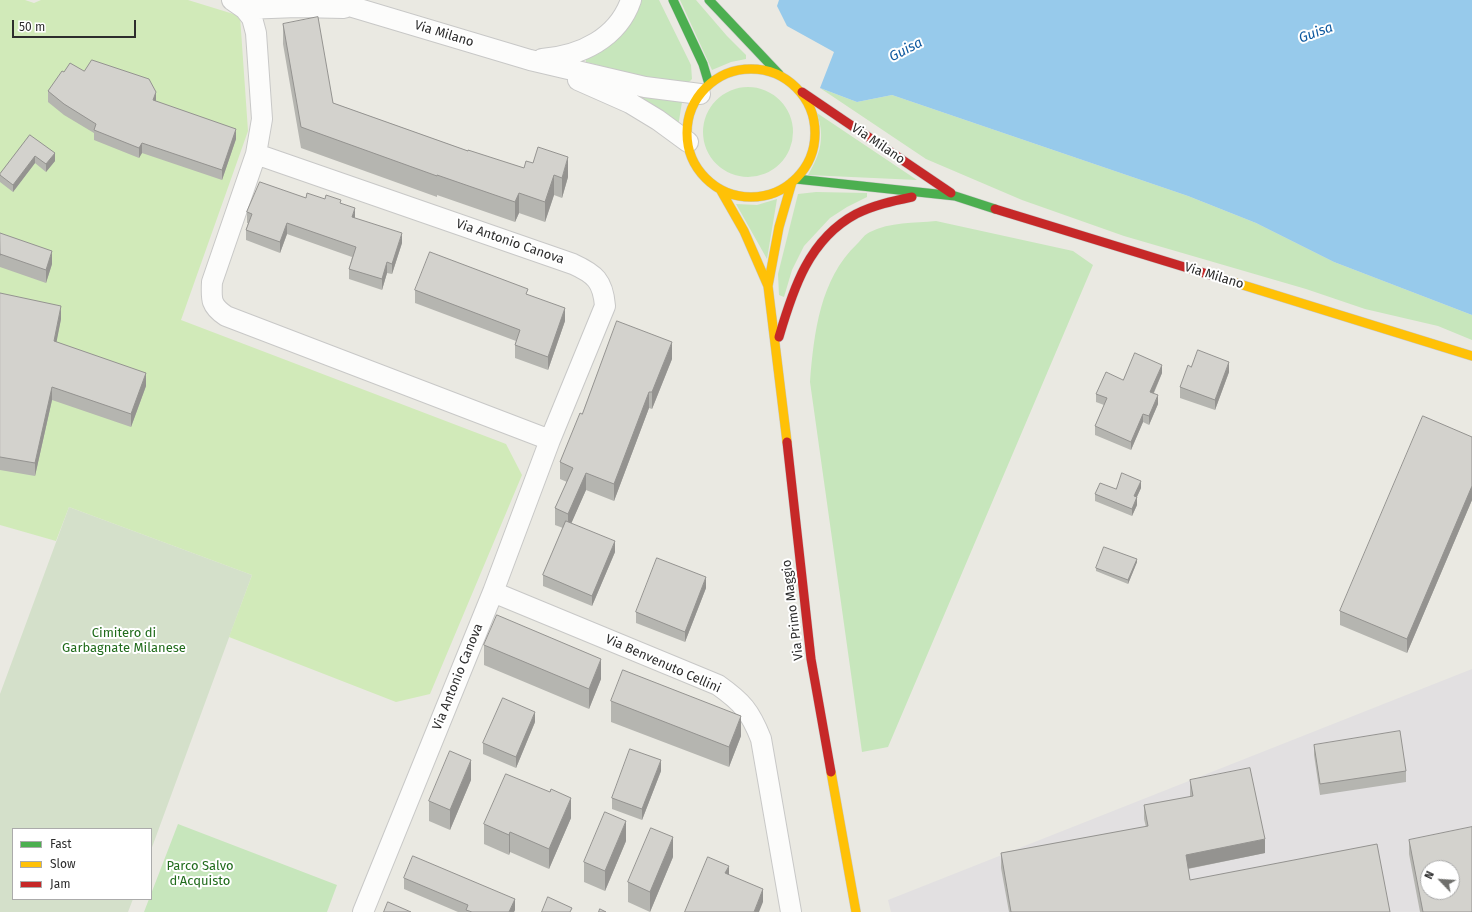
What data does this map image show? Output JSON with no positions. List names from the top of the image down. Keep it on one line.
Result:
{"streets":{"street":["Via Milano","Via Antonio Canova","Via Primo Maggio","Via Benvenuto Cellini"]},"crossings":[["Via Milano","Via Primo Maggio"],["Via Antonio Canova","Via Benvenuto Cellini"]],"water":["Guisa"],"parks":["Cimitero di Garbagnate Milanese","Parco Salvo d'Acquisto"],"legend":["Fast","Slow","Jam"],"scale_bar":"50 m","north":"top left"}
